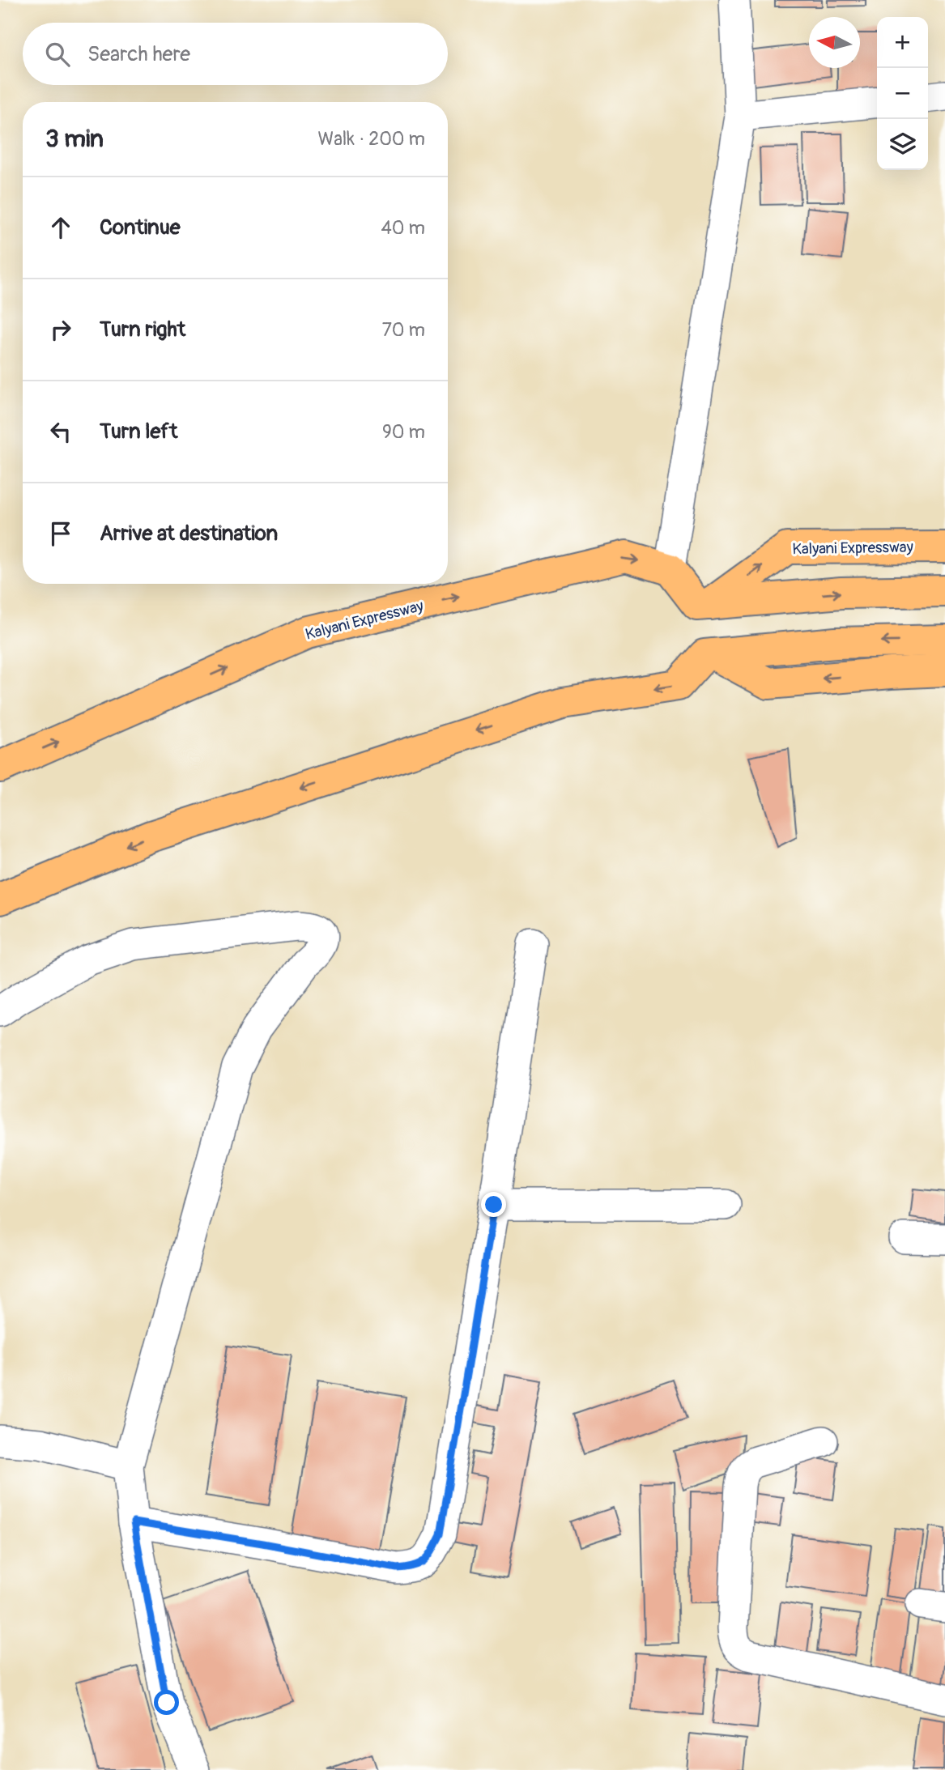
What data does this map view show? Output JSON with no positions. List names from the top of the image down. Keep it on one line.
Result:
{"streets":{"highway":["Kalyani Expressway"]},"north":"left","page":{"map_buttons":["+","−"],"search":"Search here","heading":["3 min","Walk · 200 m"],"list":[["Continue","40 m"],["Turn right","70 m"],["Turn left","90 m"],"Arrive at destination"]}}
